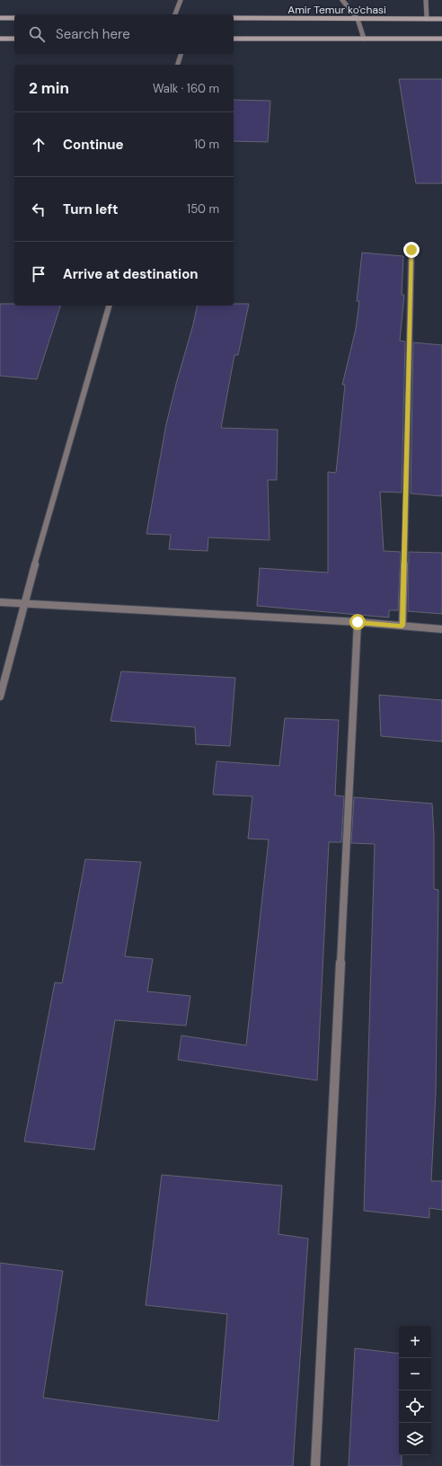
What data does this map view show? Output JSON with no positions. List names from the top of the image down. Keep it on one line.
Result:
{"streets":{"main road":["Amir Temur ko'chasi"]},"page":{"search":"Search here","heading":["2 min","Walk · 160 m"],"list":[["Continue","10 m"],["Turn left","150 m"],"Arrive at destination"],"map_buttons":["+","−"]}}
